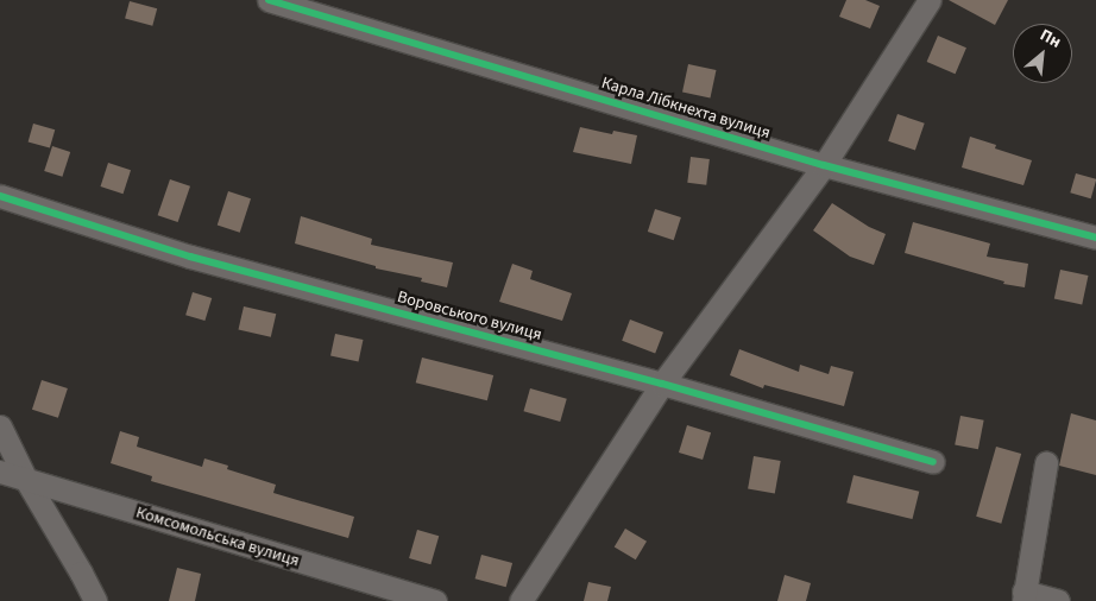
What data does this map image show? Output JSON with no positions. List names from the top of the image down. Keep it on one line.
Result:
{"streets":{"street":["Карла Лібкнехта вулиця","Воровського вулиця","Комсомольська вулиця"]},"north":"top right"}
